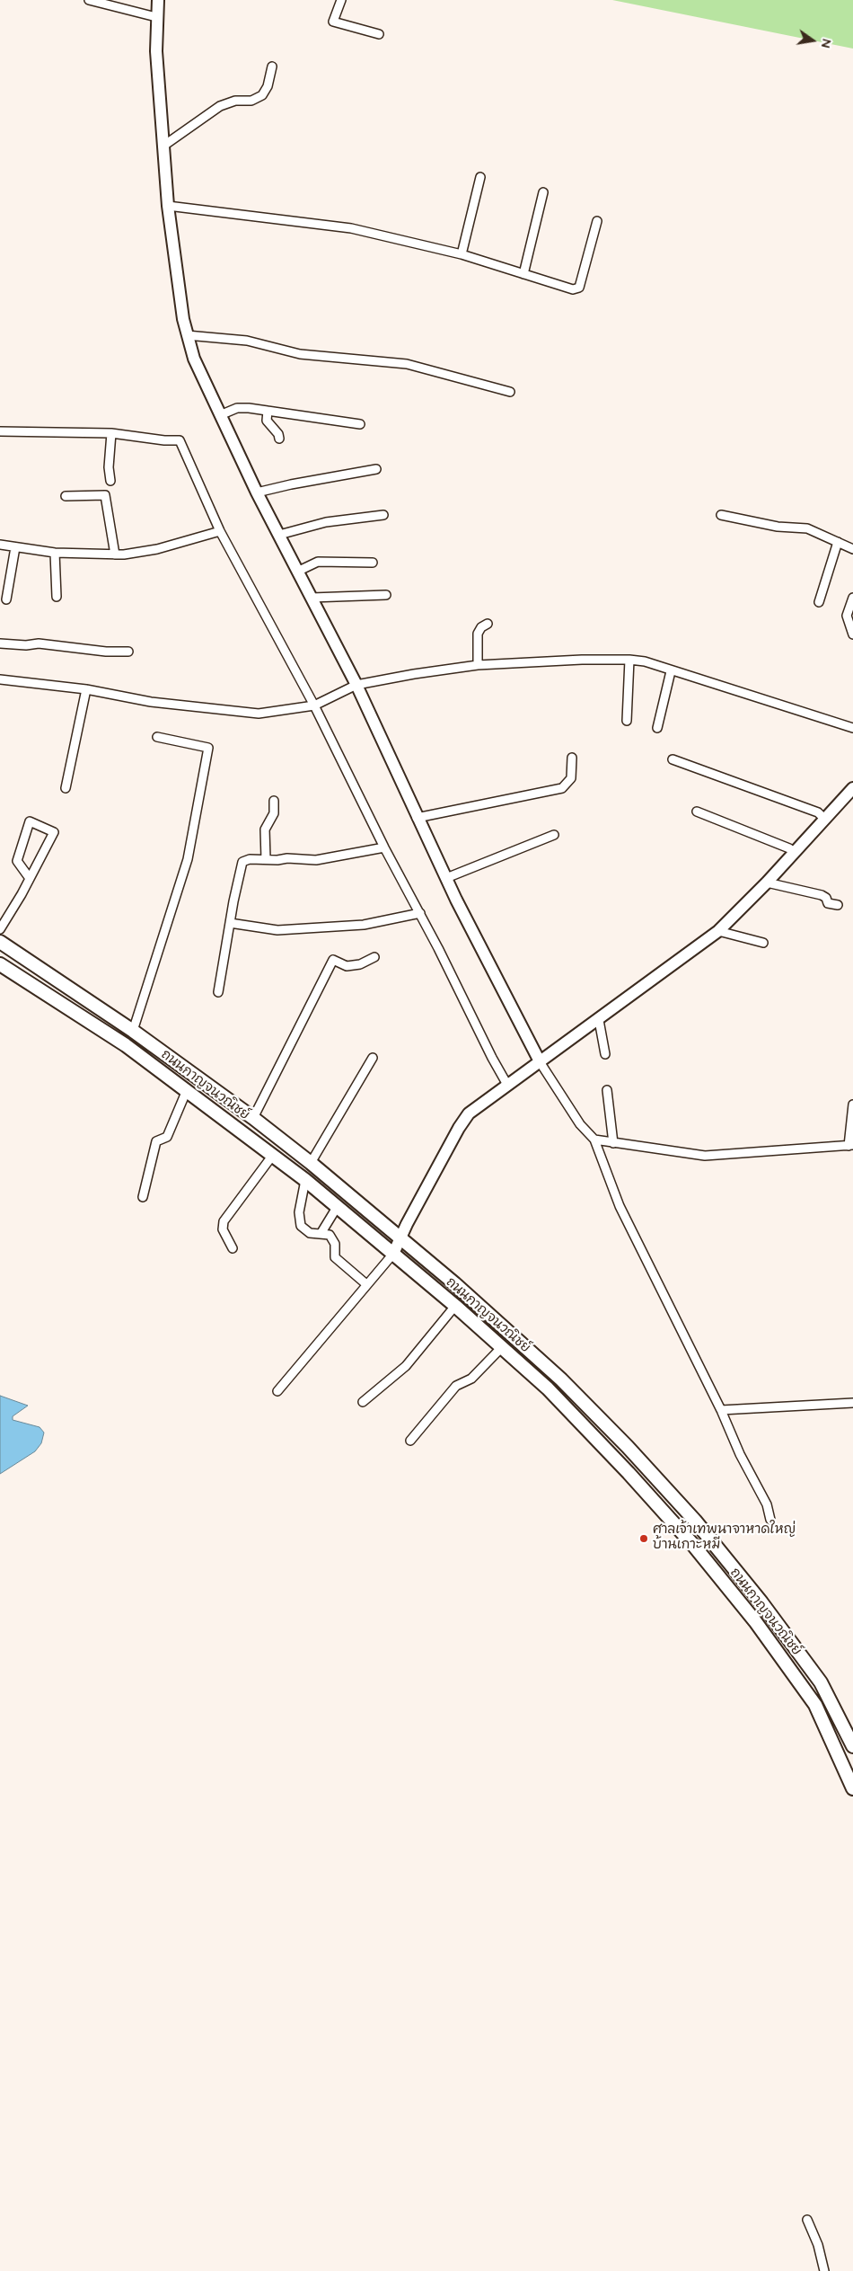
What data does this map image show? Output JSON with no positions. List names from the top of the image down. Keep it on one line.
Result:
{"streets":{"main road":["ถนนกาญจนวณิชย์"]},"places":["ศาลเจ้าเทพนาจาหาดใหญ่ บ้านเกาะหมี"],"north":"right"}
